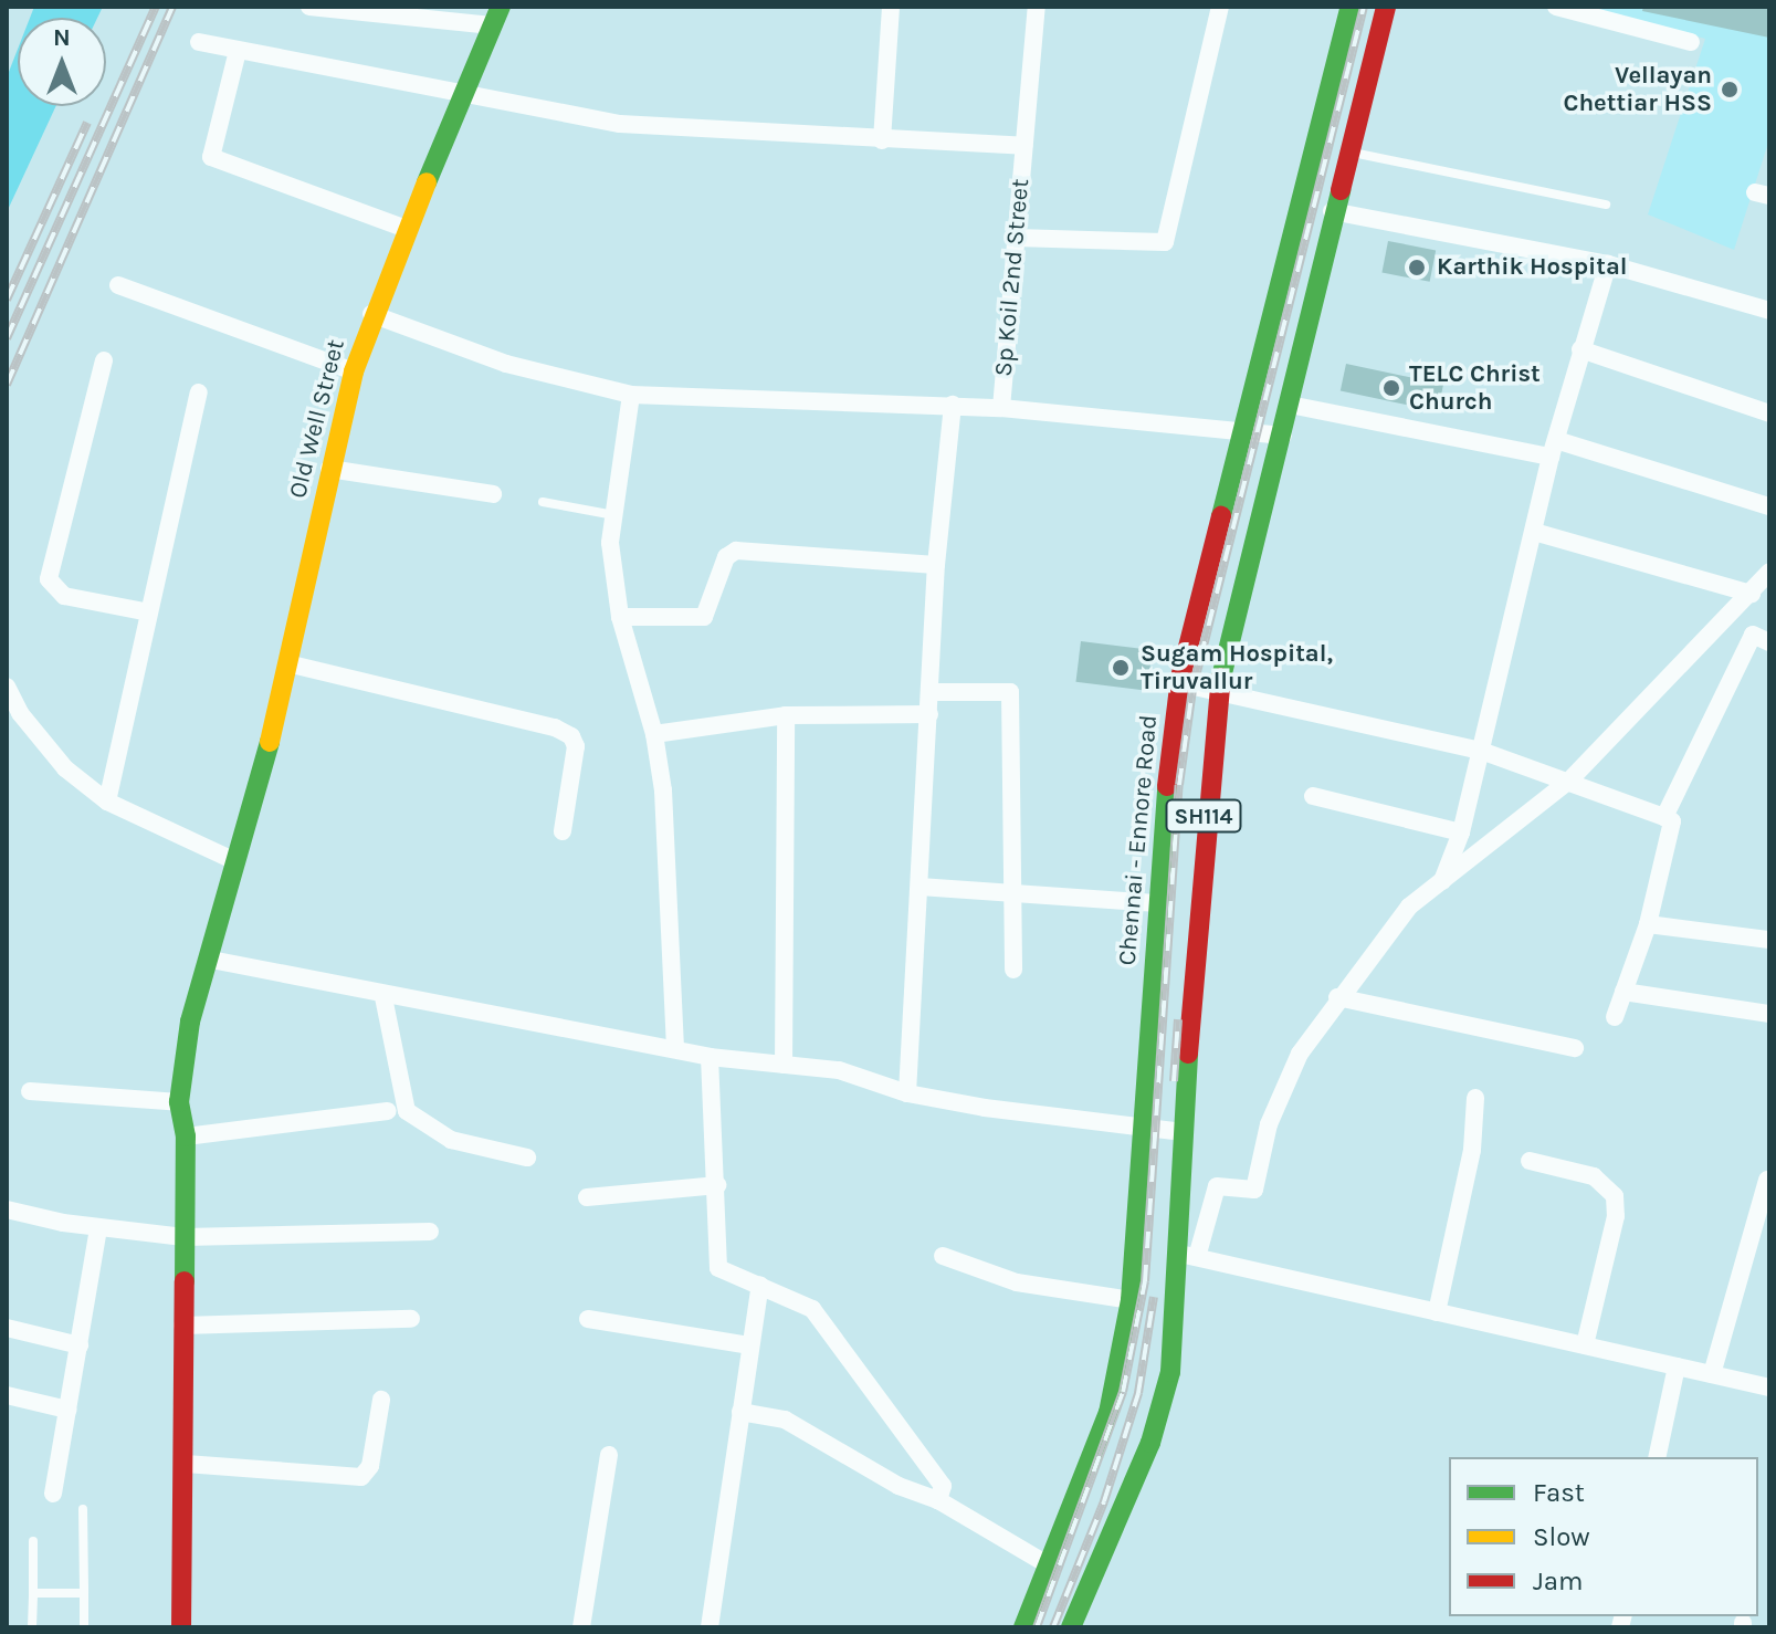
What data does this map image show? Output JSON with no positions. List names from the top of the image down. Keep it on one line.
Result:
{"streets":{"main road":["Old Well Street","SH114","Chennai - Ennore Road"],"street":["Sp Koil 2nd Street"]},"places":["Vellayan Chettiar HSS","Karthik Hospital","TELC Christ Church","Sugam Hospital, Tiruvallur"],"legend":["Fast","Slow","Jam"],"north":"top"}
